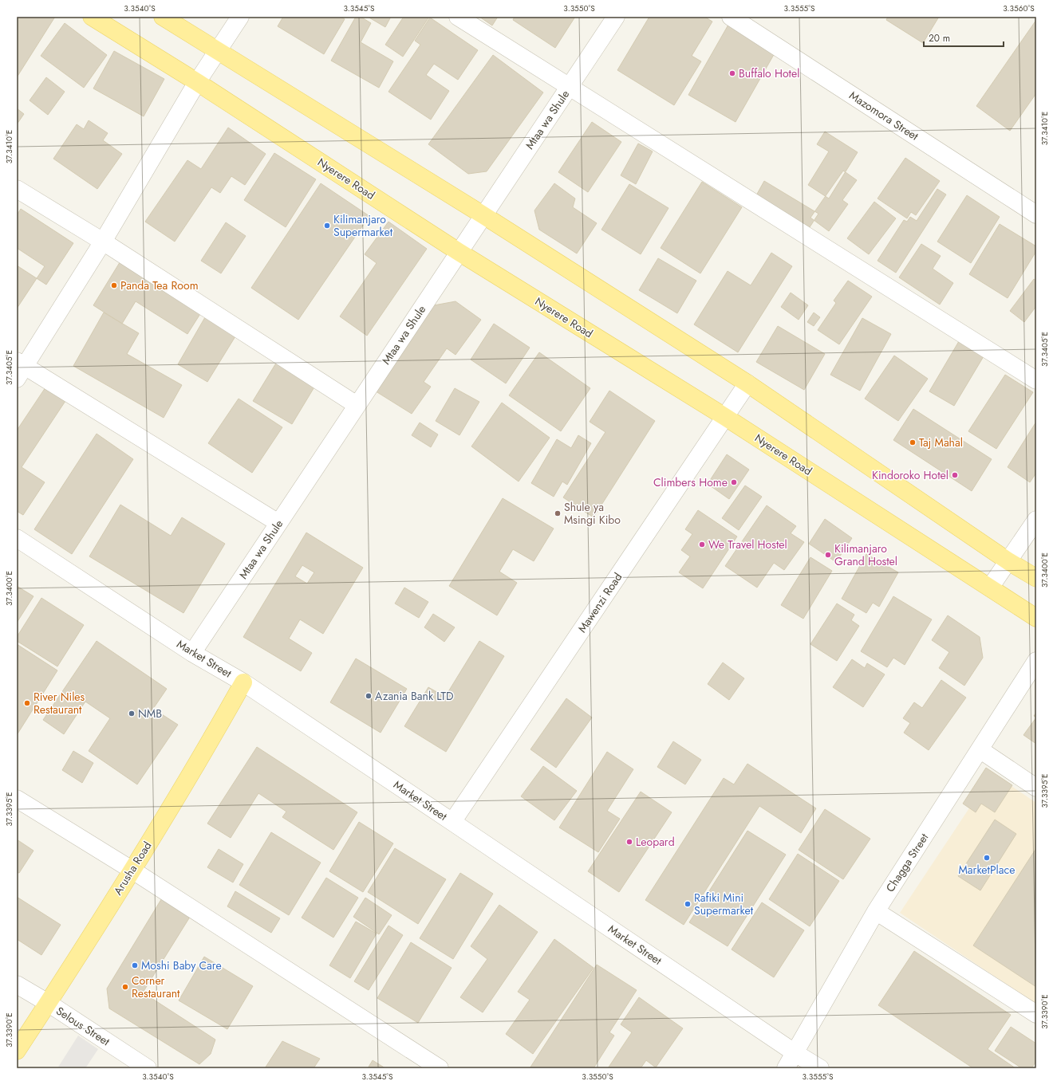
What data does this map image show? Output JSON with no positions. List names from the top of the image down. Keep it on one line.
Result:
{"streets":{"main road":["Nyerere Road","Arusha Road"],"street":["Mazomora Street","Mtaa wa Shule","Mawenzi Road","Market Street","Chagga Street","Selous Street"]},"crossings":[["Mtaa wa Shule","Nyerere Road"],["Mtaa wa Shule","Market Street"],["Nyerere Road","Mawenzi Road"],["Mawenzi Road","Market Street"],["Market Street","Chagga Street"],["Market Street","Arusha Road"],["Arusha Road","Selous Street"]],"places":["Buffalo Hotel","Kilimanjaro Supermarket","Panda Tea Room","Taj Mahal","Kindoroko Hotel","Climbers Home","Shule ya Msingi Kibo","We Travel Hostel","Kilimanjaro Grand Hostel","Azania Bank LTD","River Niles Restaurant","NMB","Leopard","MarketPlace","Rafiki Mini Supermarket","Moshi Baby Care","Corner Restaurant"],"scale_bar":"20 m","coordinates":["3.3540°S","3.3545°S","3.3550°S","3.3555°S","3.3560°S","37.3410°E","37.3405°E","37.3400°E","37.3395°E","37.3390°E"]}
